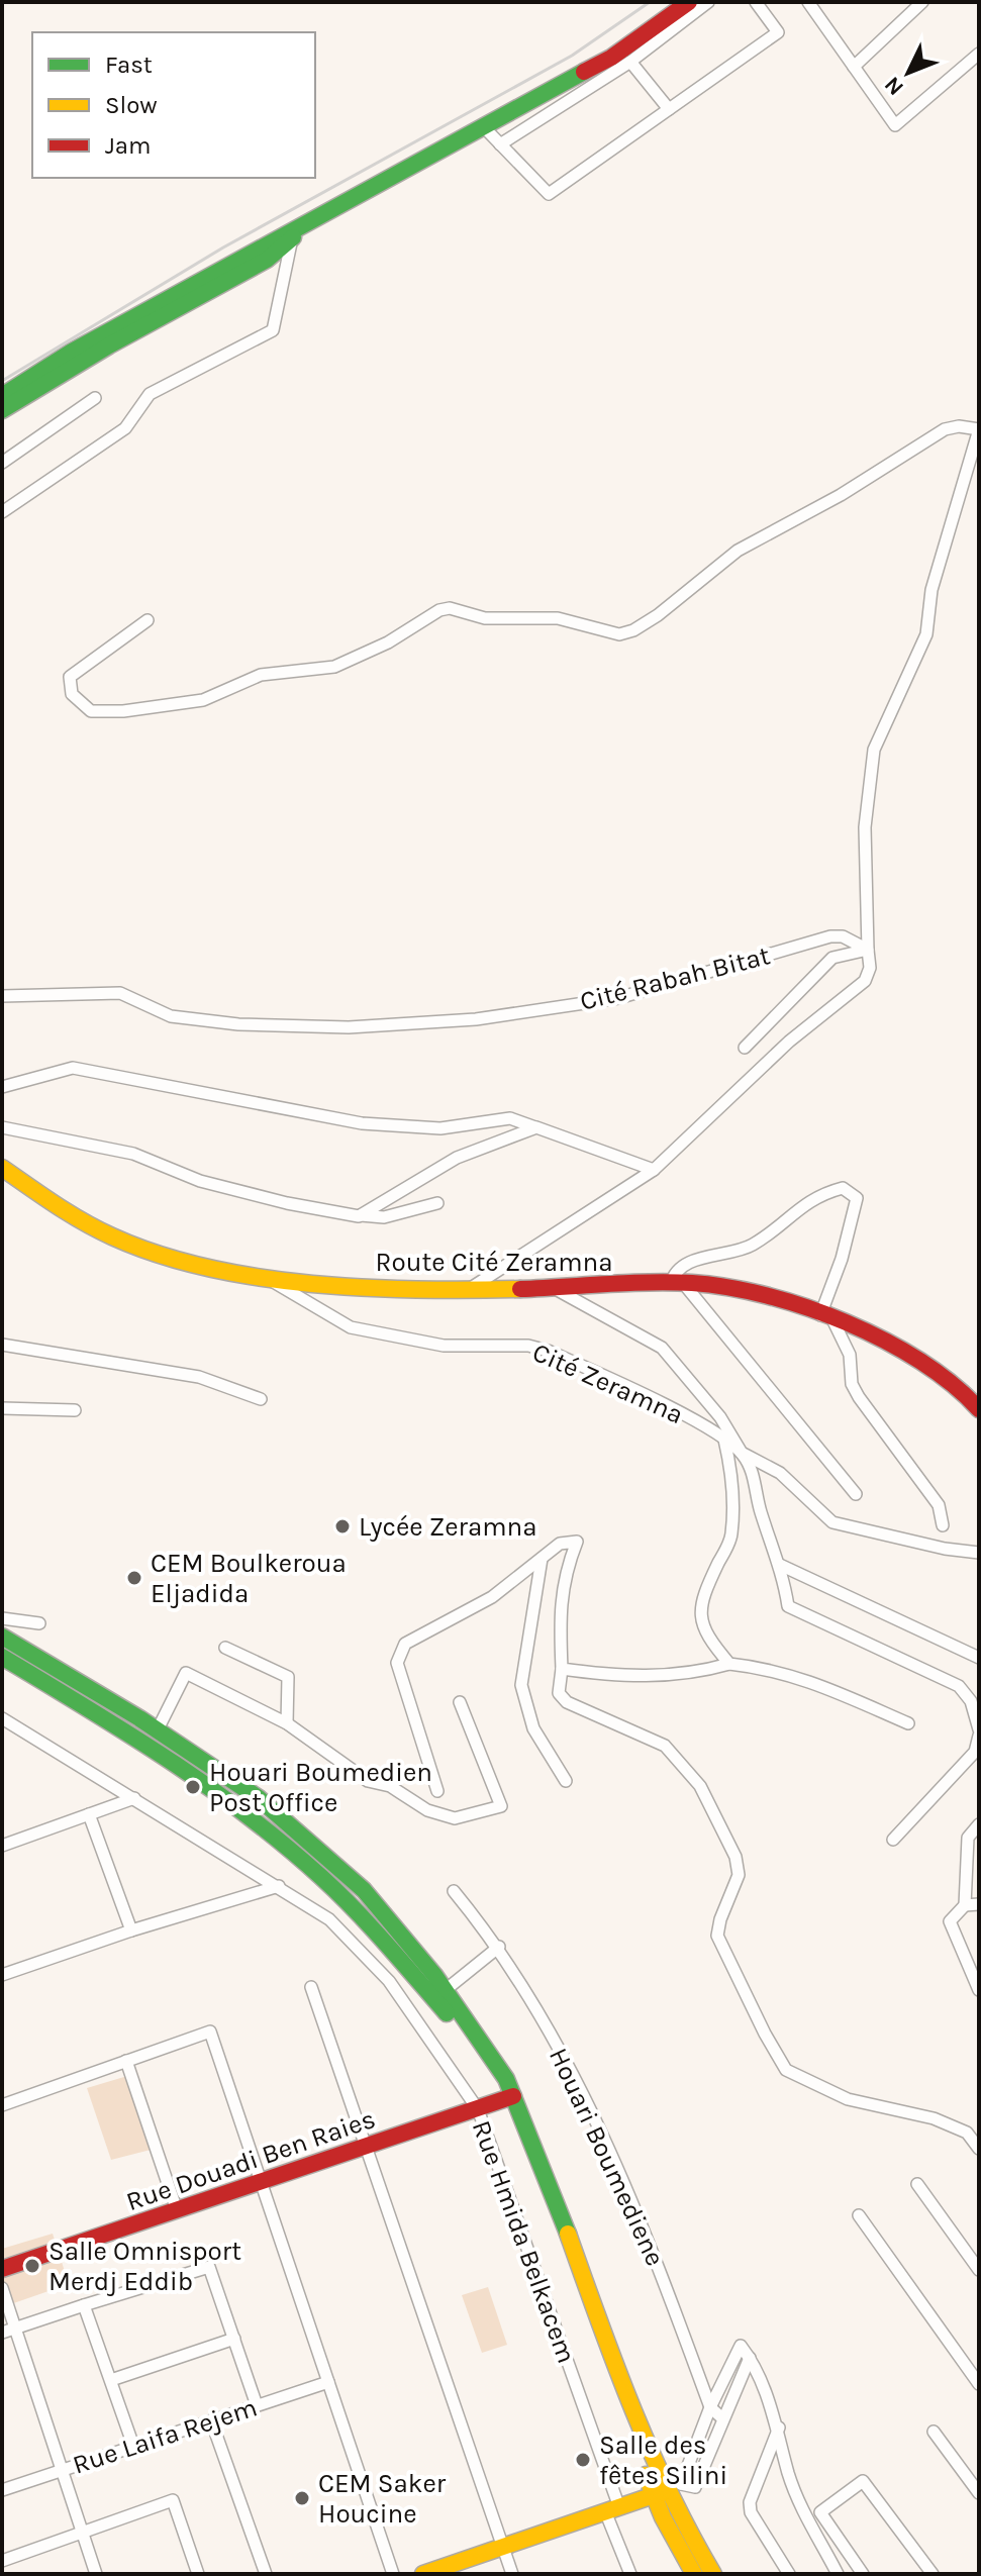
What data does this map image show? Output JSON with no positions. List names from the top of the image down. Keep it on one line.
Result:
{"streets":{"main road":["Route Cité Zeramna","Rue Douadi Ben Raies"],"street":["Cité Rabah Bitat","Cité Zeramna","Houari Boumediene","Rue Hmida Belkacem","Rue Laifa Rejem"]},"crossings":[["Route Cité Zeramna","Cité Zeramna"],["Rue Douadi Ben Raies","Rue Hmida Belkacem"]],"places":["Lycée Zeramna","CEM Boulkeroua Eljadida","Houari Boumedien Post Office","Salle Omnisport Merdj Eddib","Salle des fêtes Silini","CEM Saker Houcine"],"legend":["Fast","Slow","Jam"],"north":"bottom left"}
